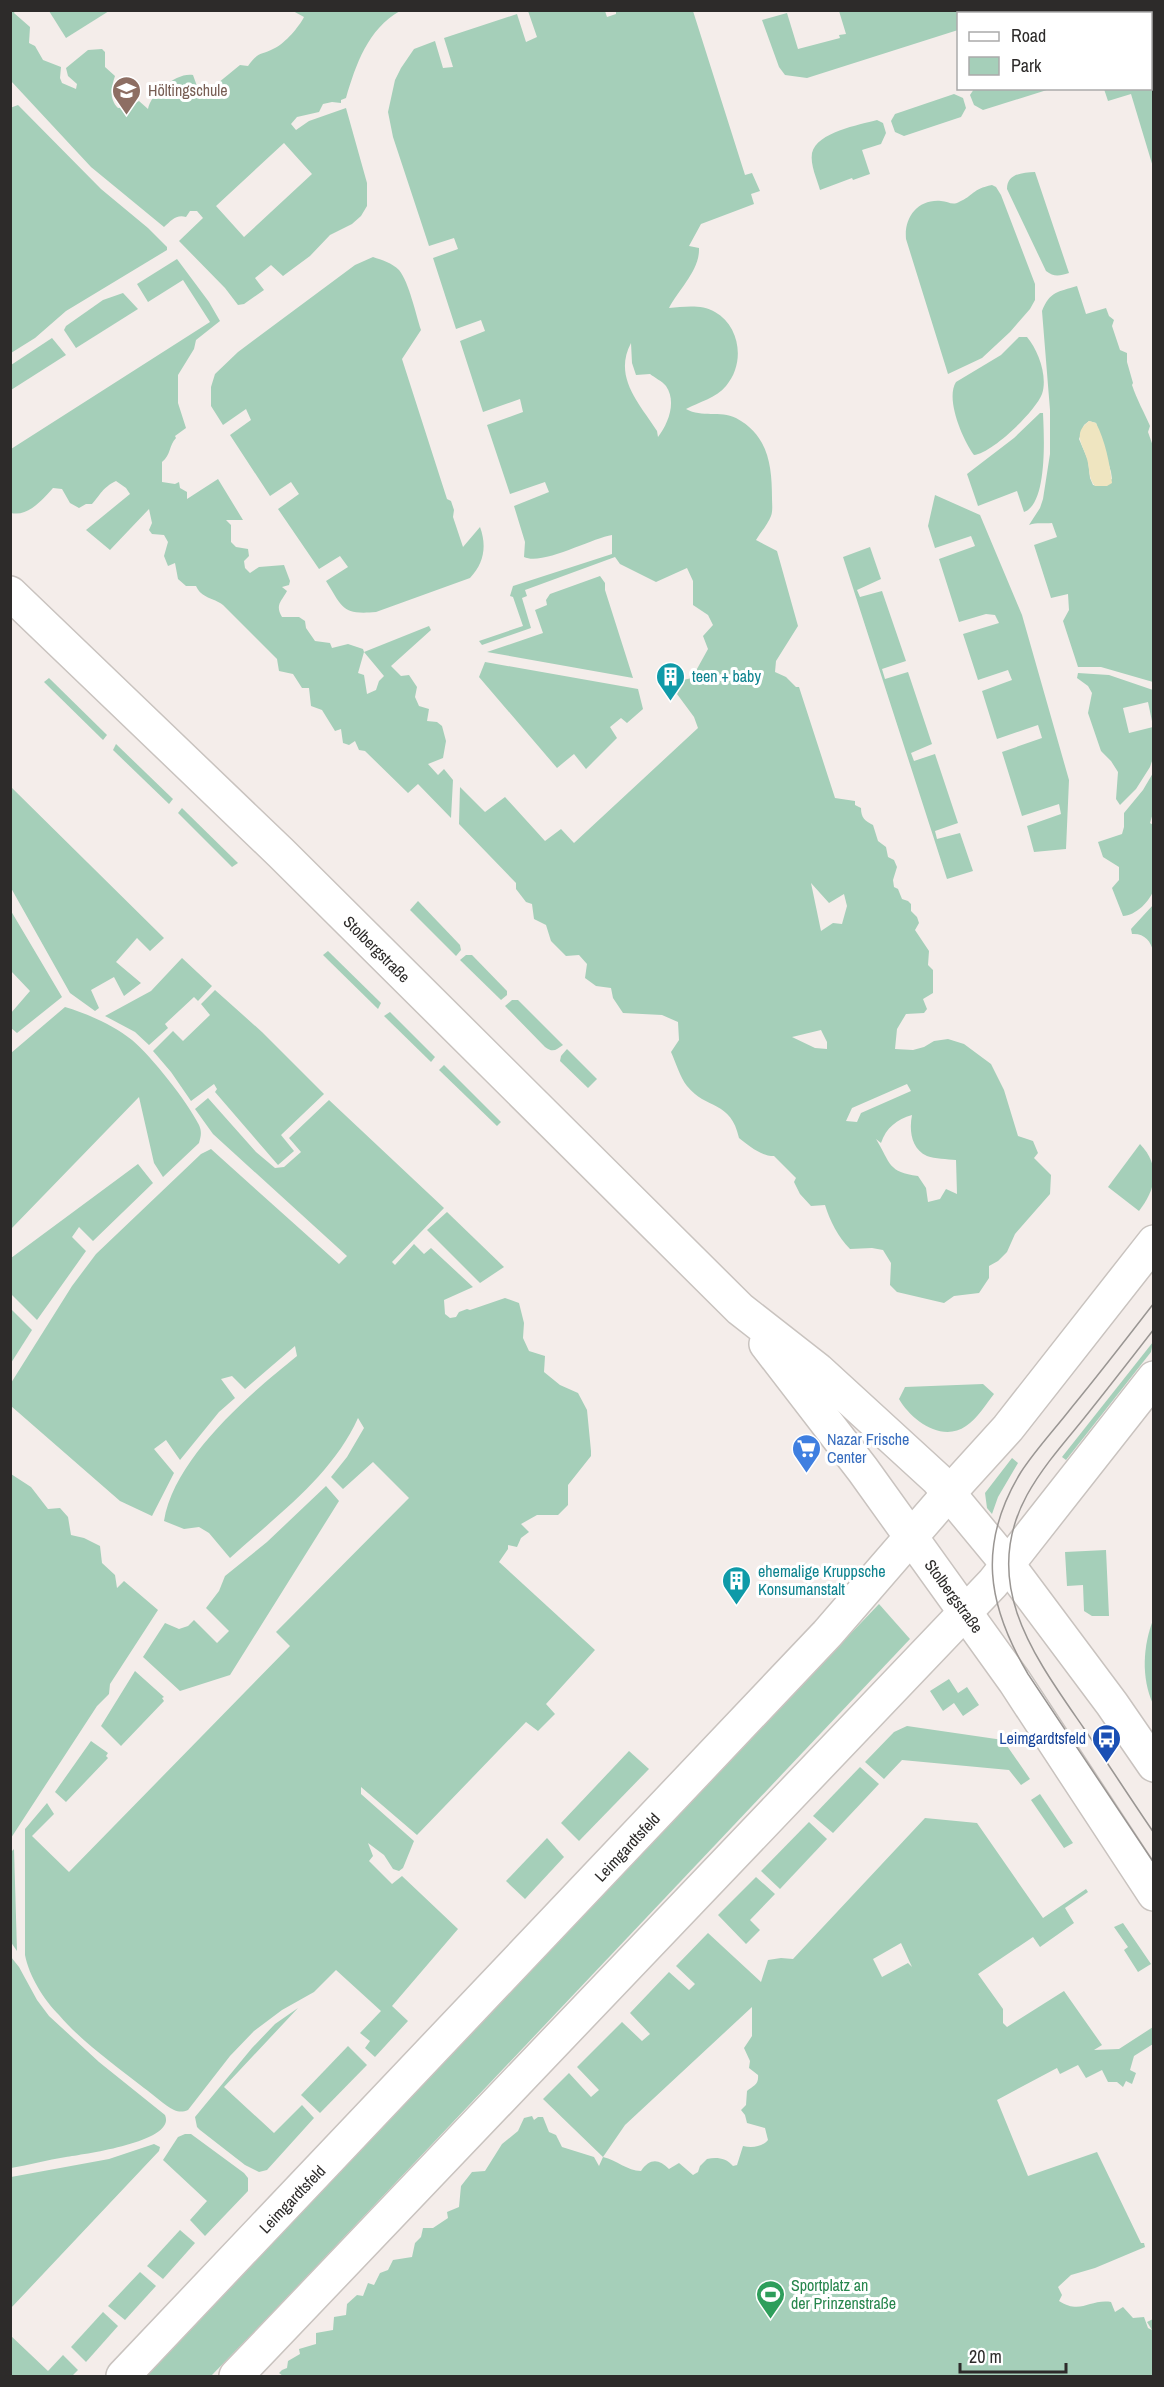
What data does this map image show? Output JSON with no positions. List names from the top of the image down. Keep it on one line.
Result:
{"streets":{"main road":["Stolbergstraße","Leimgardtsfeld"]},"crossings":[["Stolbergstraße","Leimgardtsfeld"]],"places":{"school or university":["Höltingschule"],"building":["teen + baby","ehemalige Kruppsche Konsumanstalt"],"supermarket":["Nazar Frische Center"],"bus stop":["Leimgardtsfeld"],"sports":["Sportplatz an der Prinzenstraße"]},"legend":["Road","Park"],"scale_bar":"20 m"}
